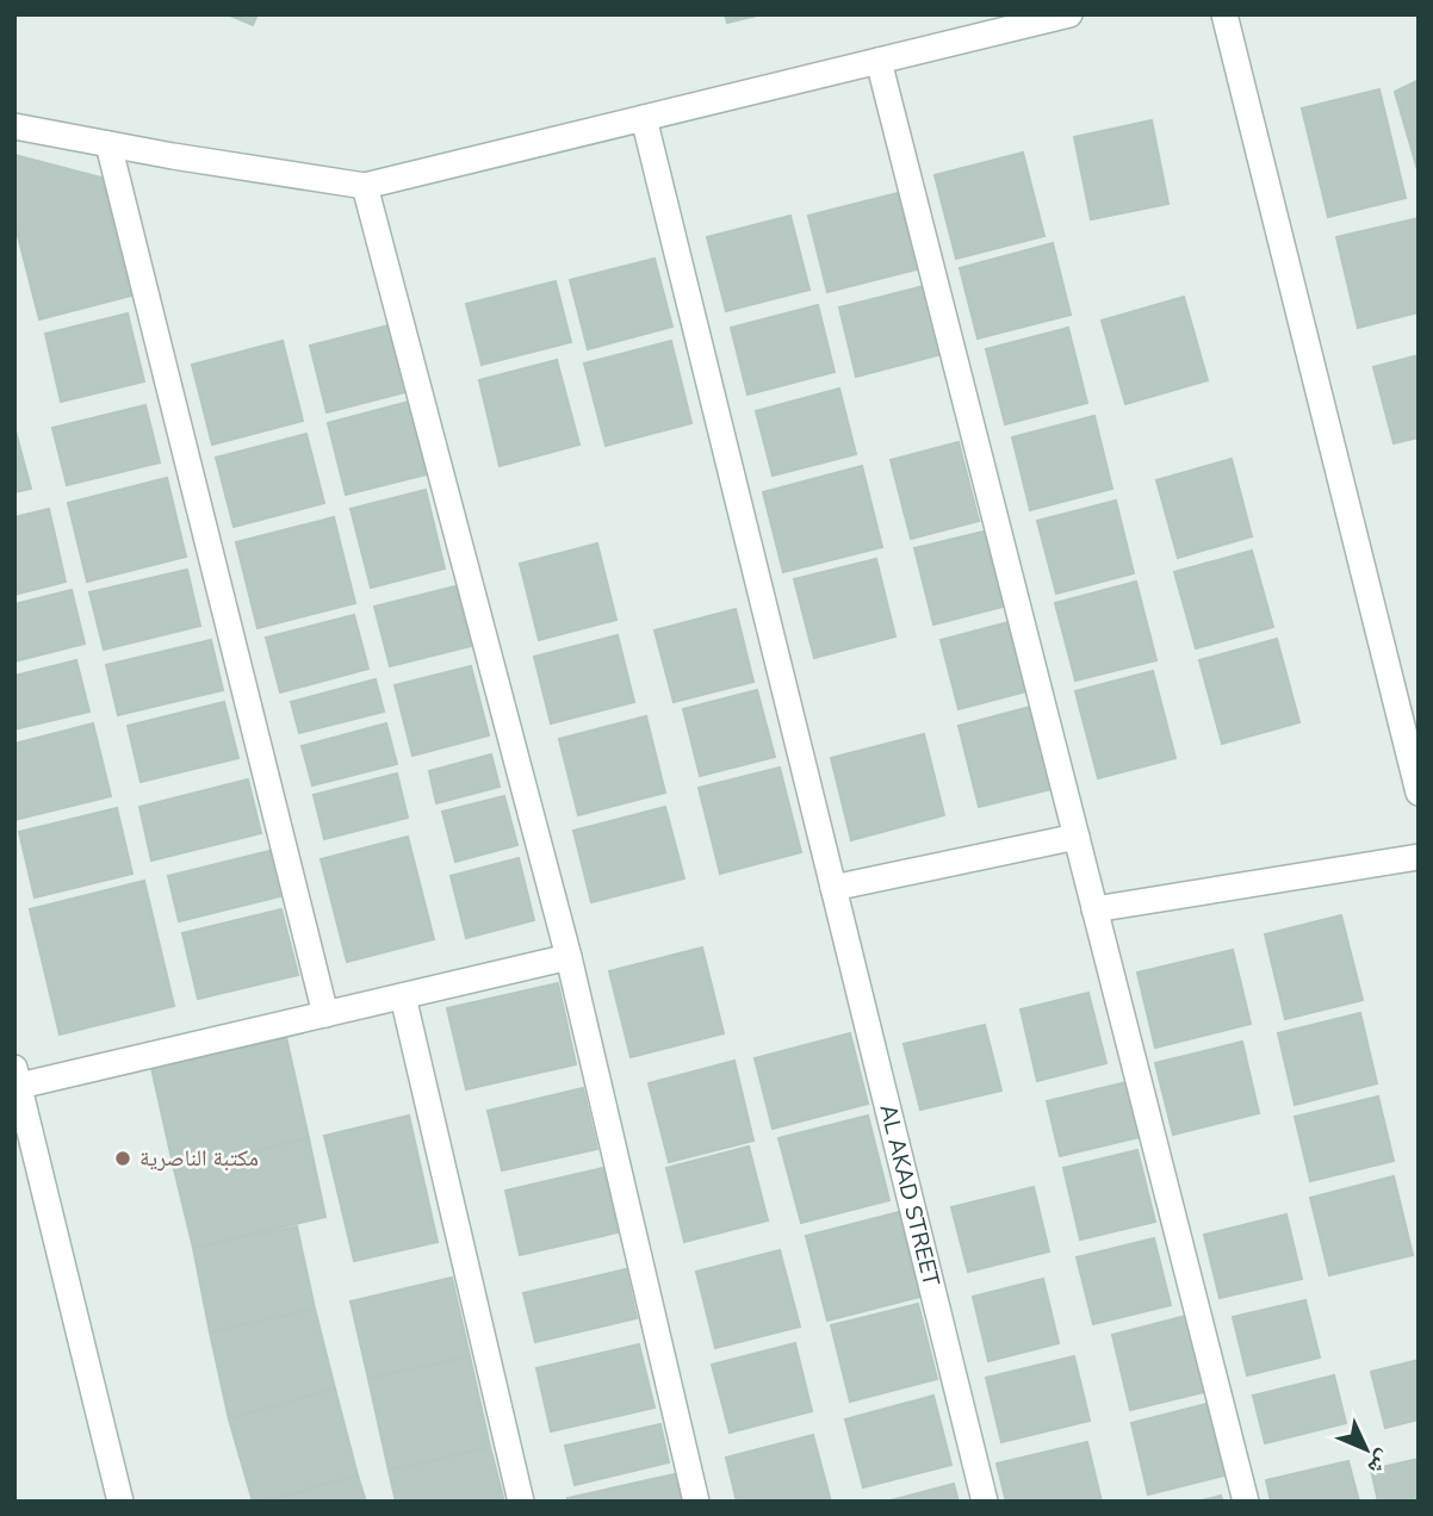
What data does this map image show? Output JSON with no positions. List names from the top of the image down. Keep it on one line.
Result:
{"streets":{"street":["AL AKAD STREET"]},"places":["مكتبة الناصرية"],"north":"bottom right"}
